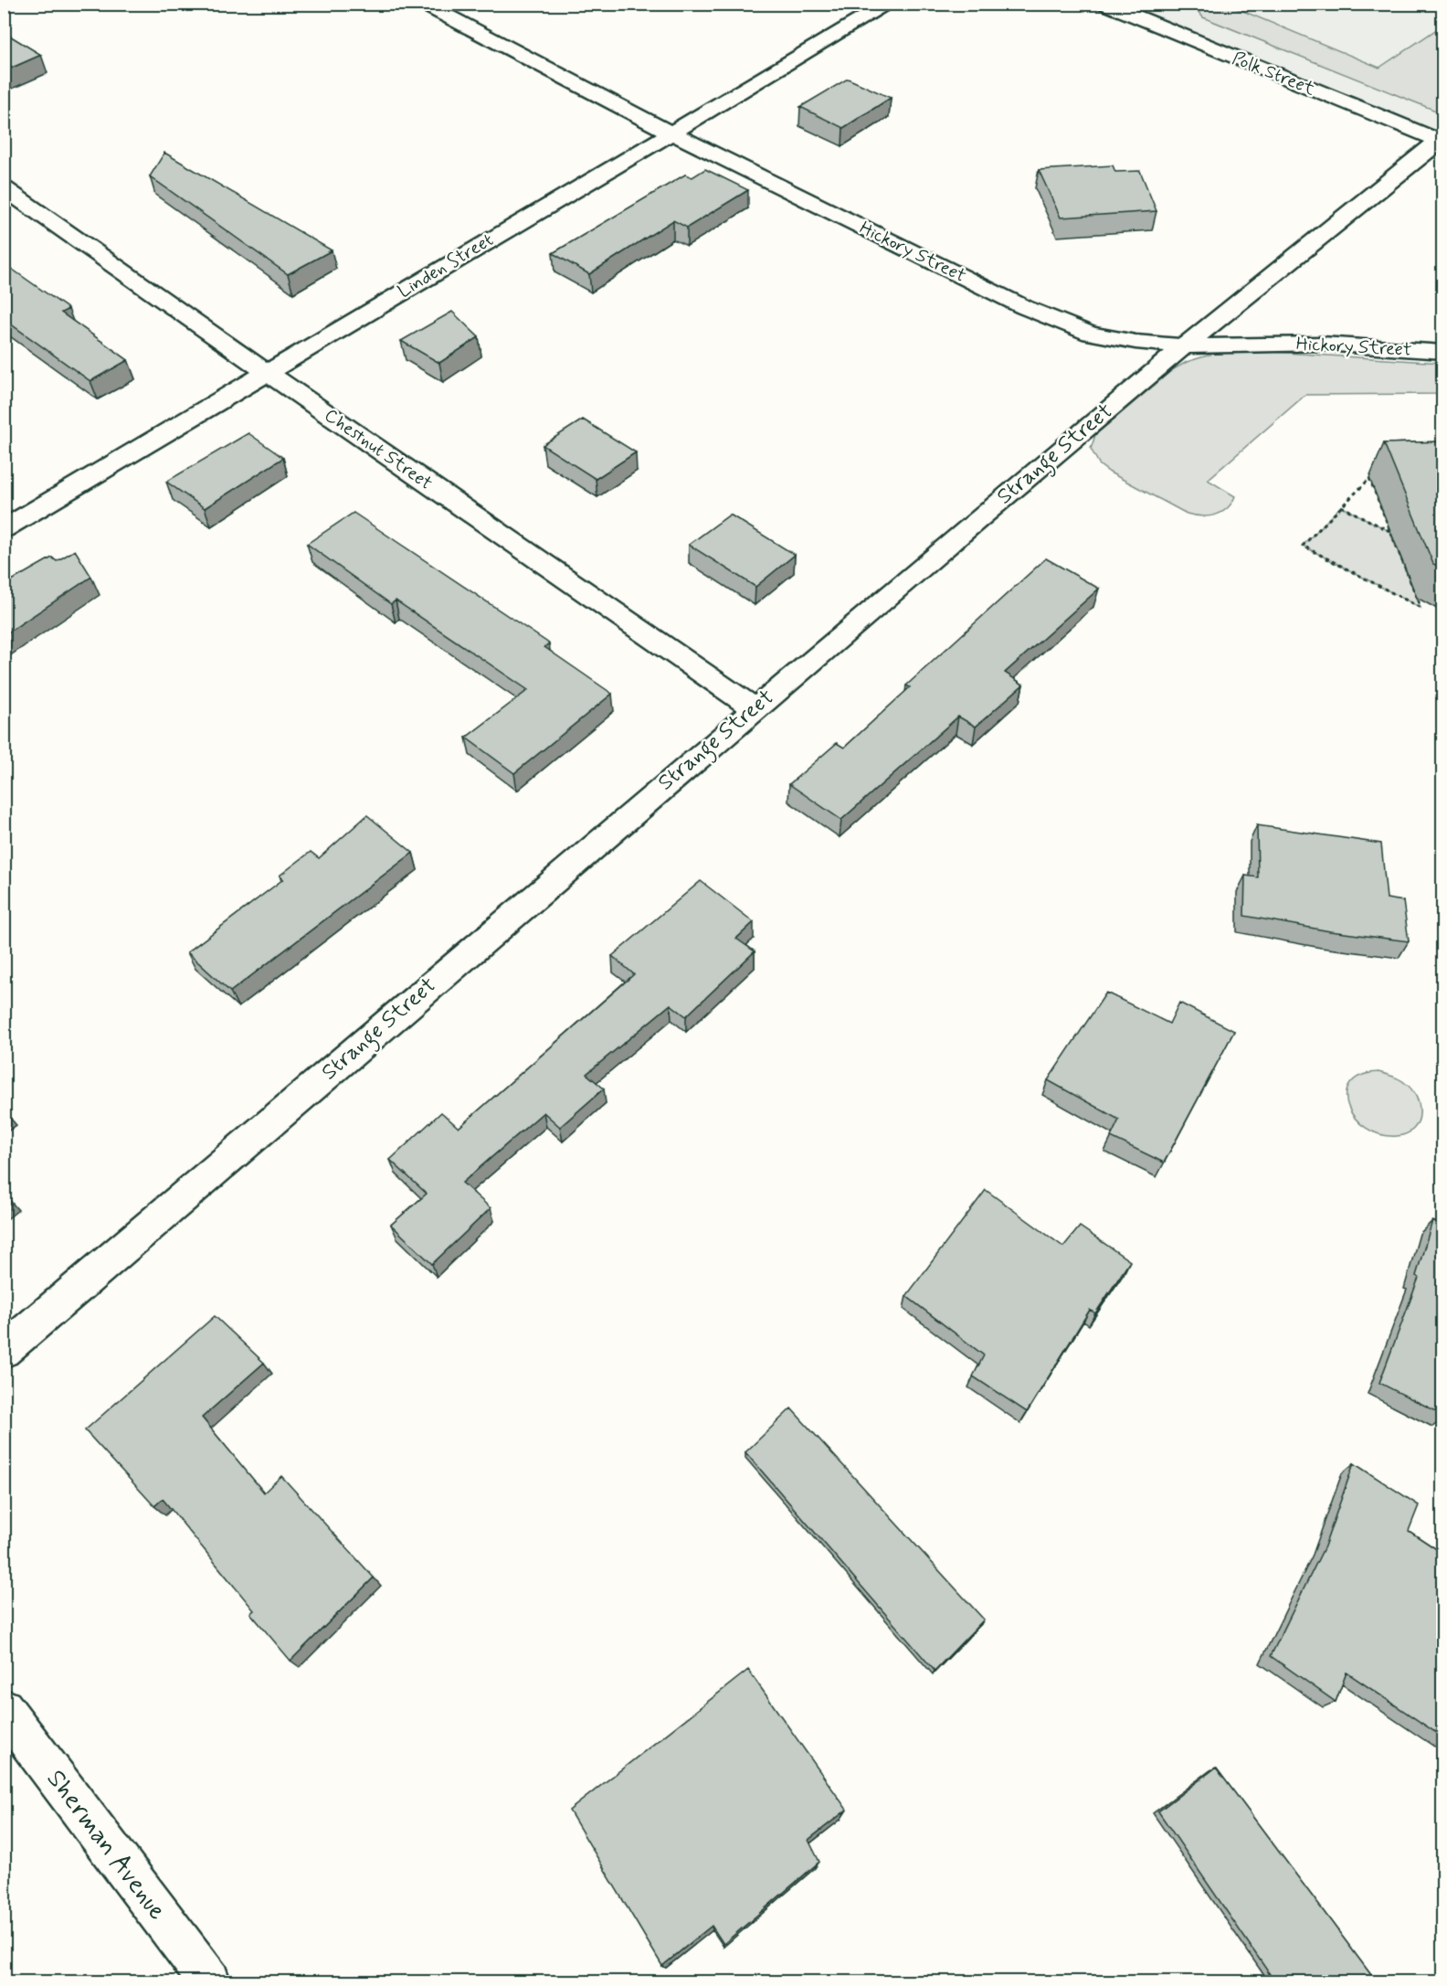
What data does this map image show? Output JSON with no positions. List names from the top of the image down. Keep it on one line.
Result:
{"streets":{"street":["Polk Street","Hickory Street","Linden Street","Chestnut Street","Strange Street","Sherman Avenue"]},"crossings":[["Polk Street","Strange Street"],["Hickory Street","Linden Street"],["Hickory Street","Strange Street"],["Linden Street","Chestnut Street"],["Chestnut Street","Strange Street"]]}
